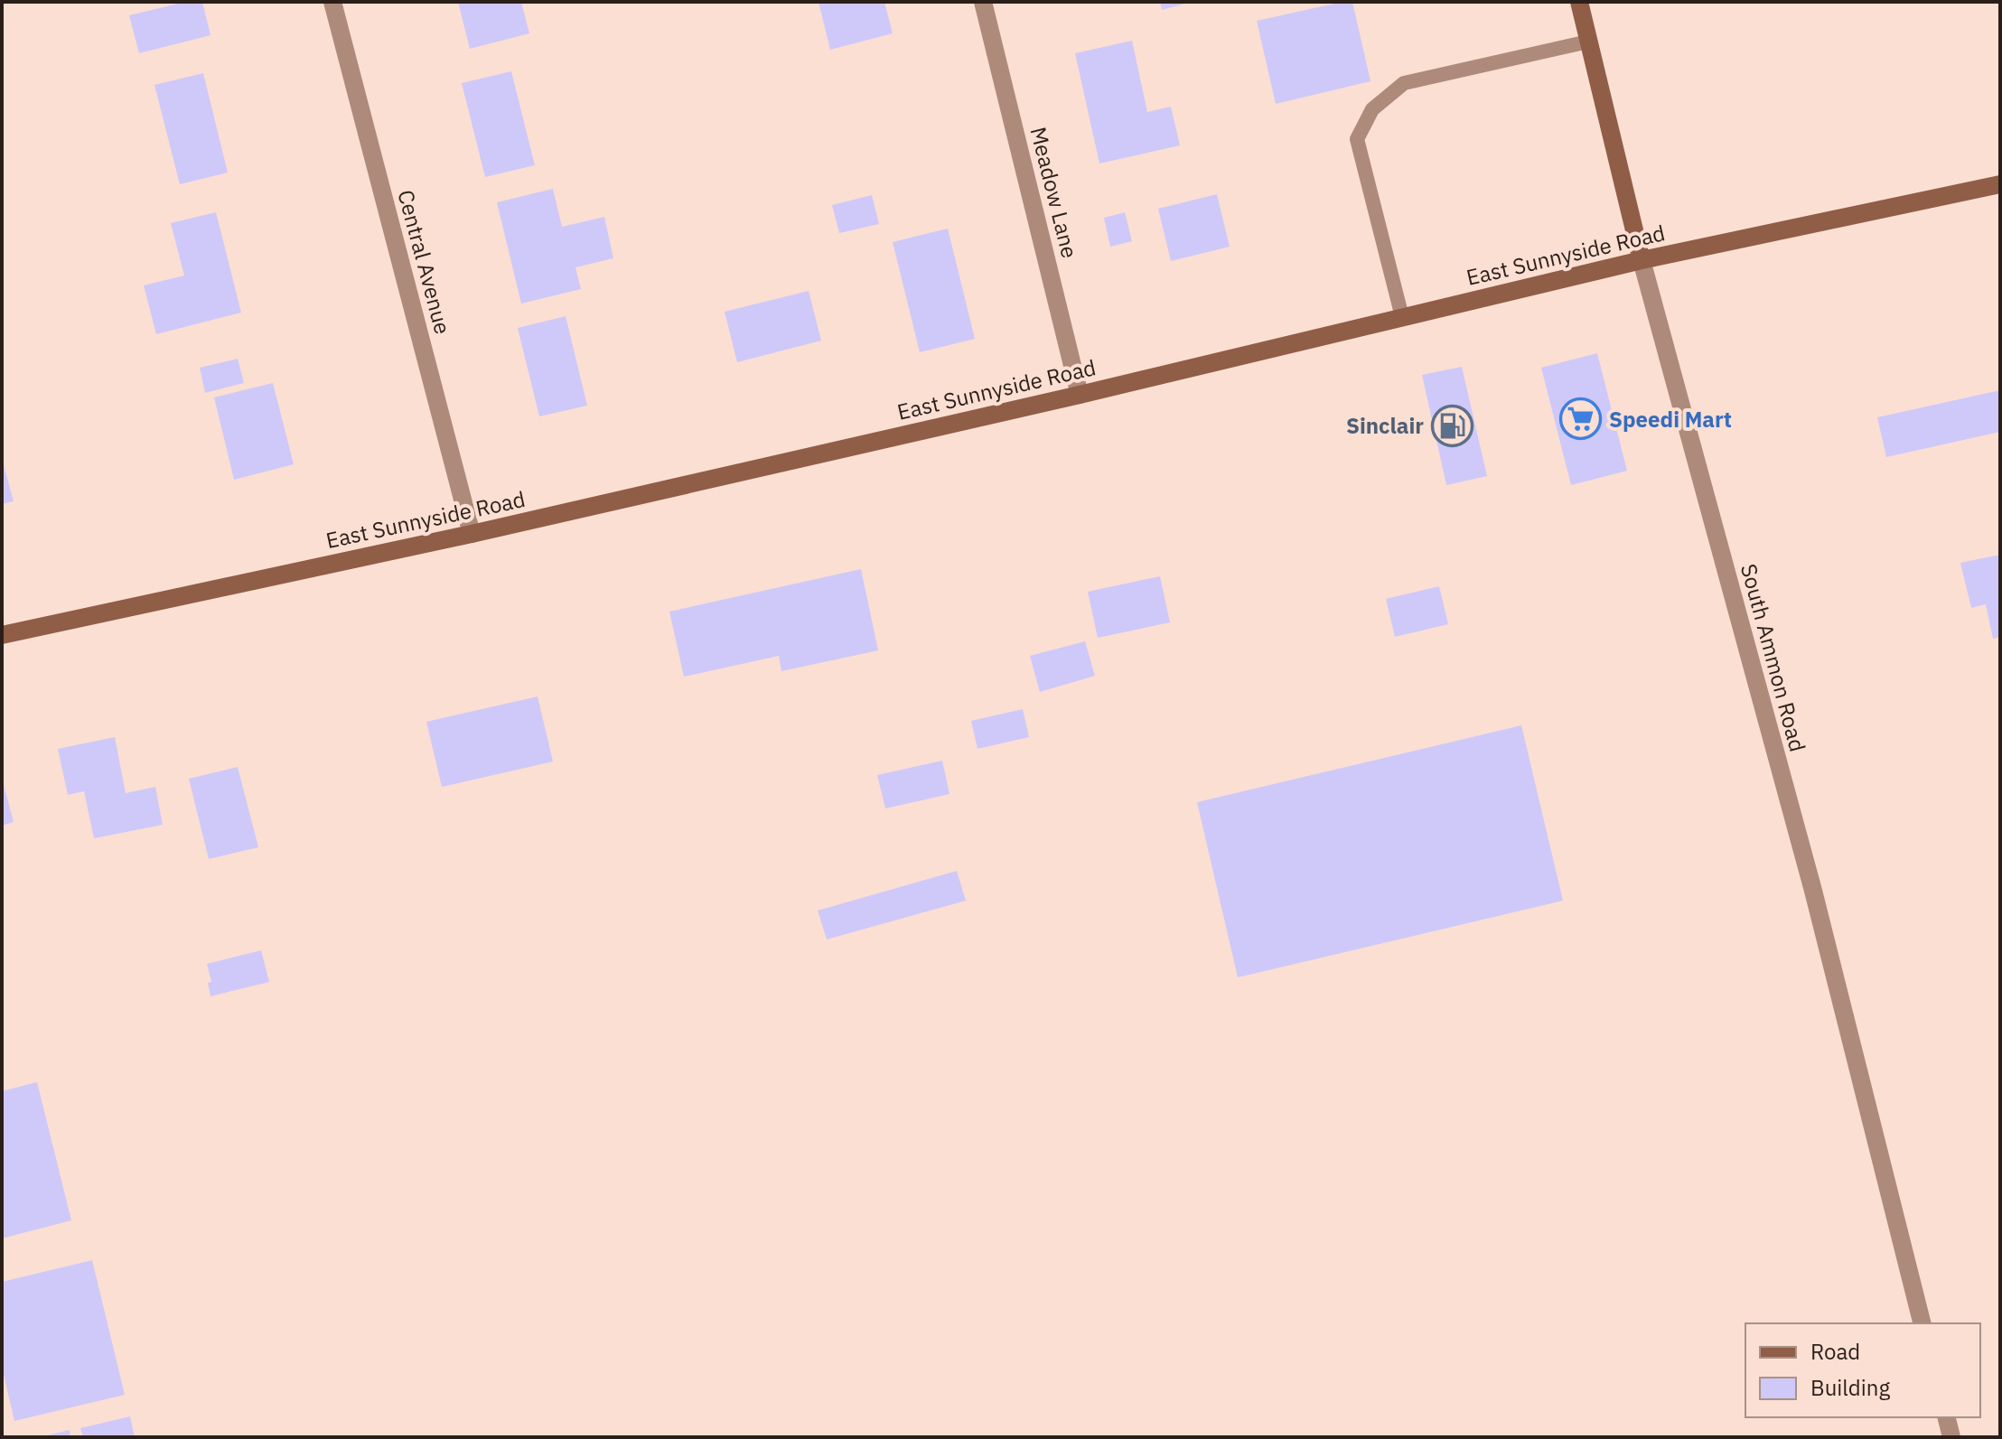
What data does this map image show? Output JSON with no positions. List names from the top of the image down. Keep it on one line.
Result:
{"streets":{"main road":["East Sunnyside Road","South Ammon Road"],"street":["Meadow Lane","Central Avenue"]},"crossings":[["Meadow Lane","East Sunnyside Road"],["East Sunnyside Road","Central Avenue"],["East Sunnyside Road","South Ammon Road"]],"places":{"supermarket":["Speedi Mart"],"fuel station":["Sinclair"]},"legend":["Road","Building"]}
